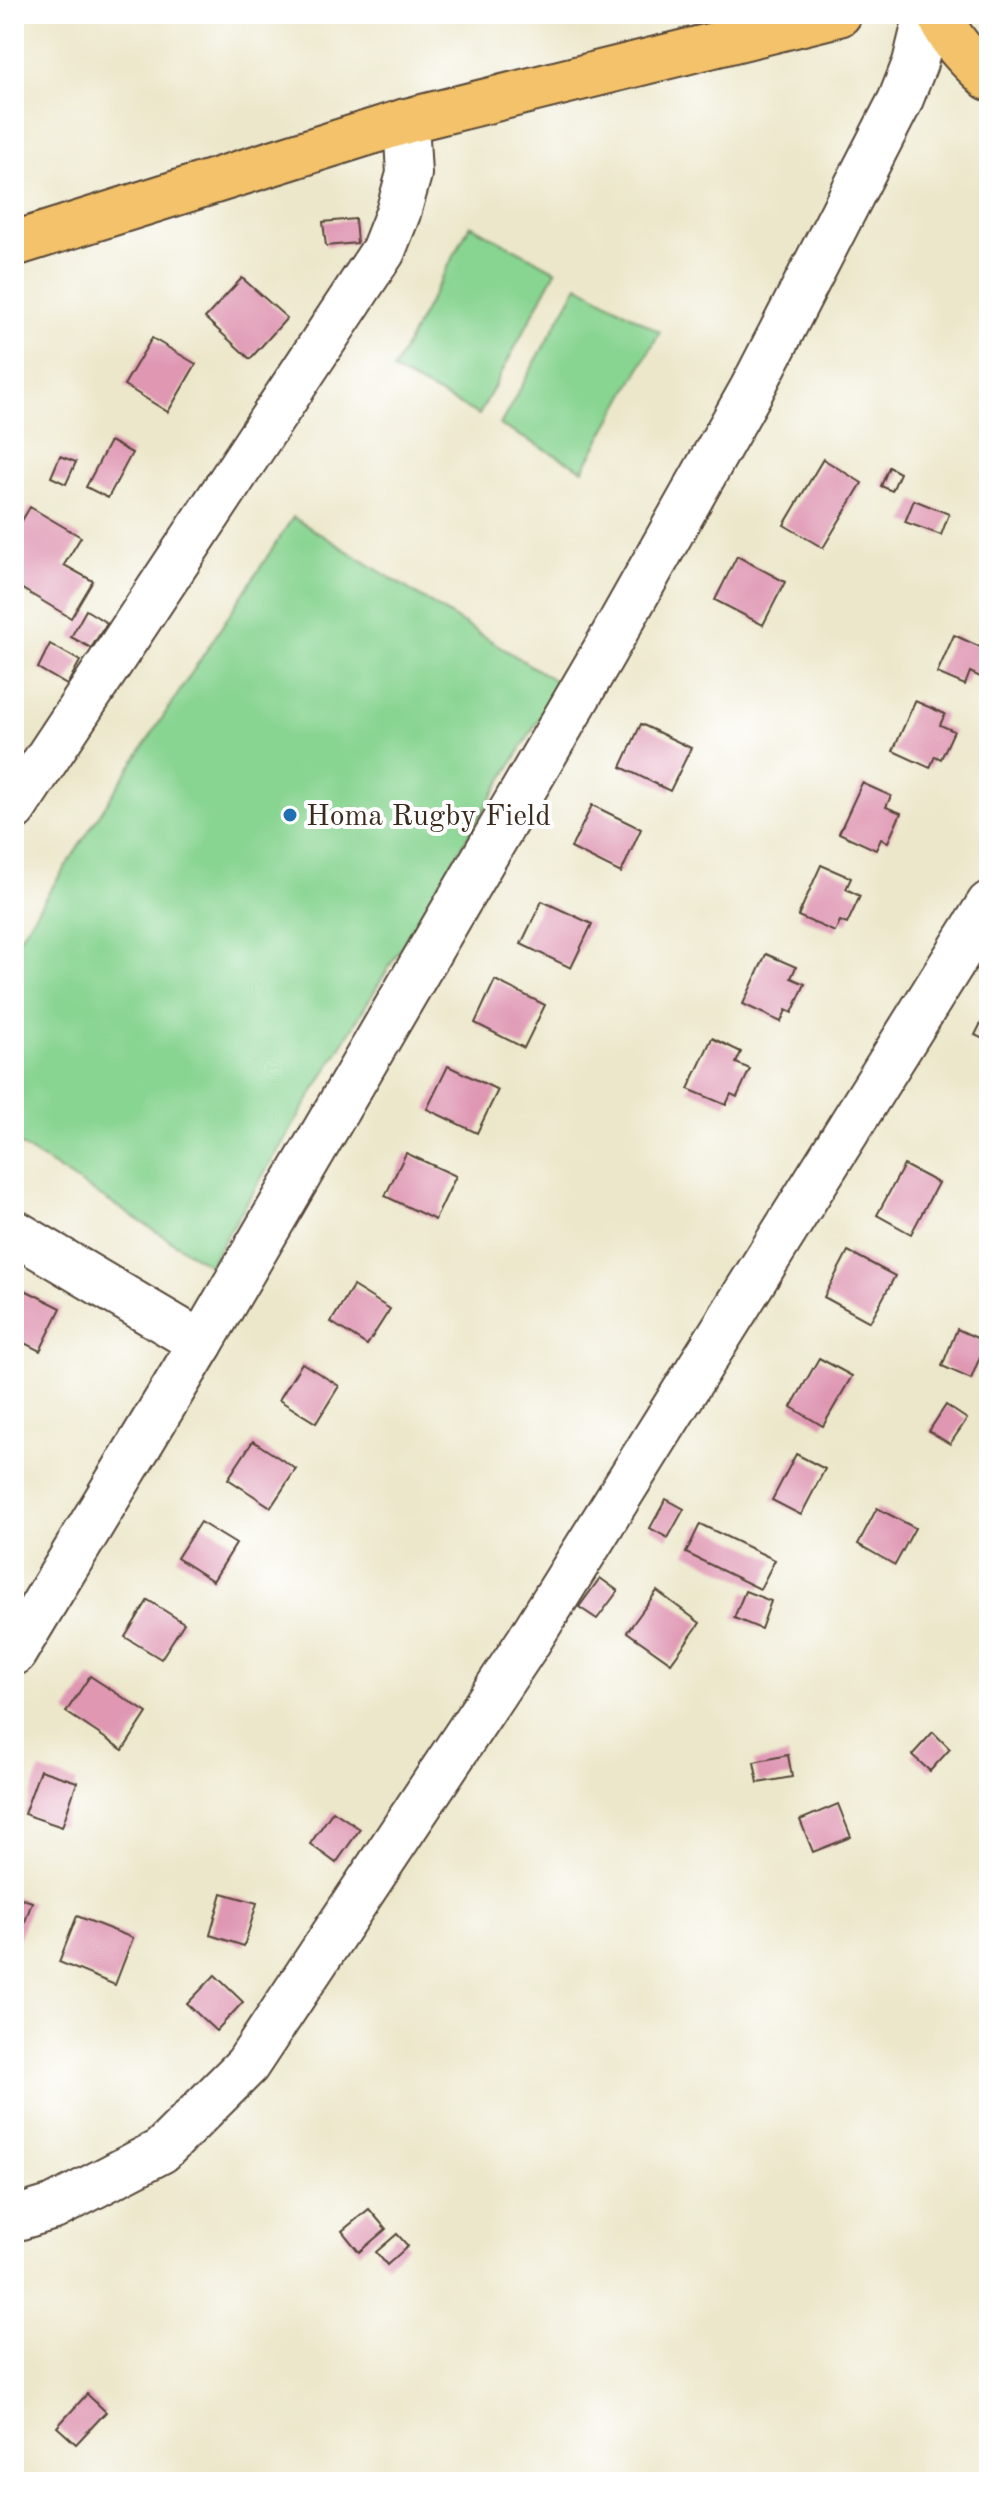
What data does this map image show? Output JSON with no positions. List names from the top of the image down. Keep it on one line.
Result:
{"places":["Homa Rugby Field"]}
